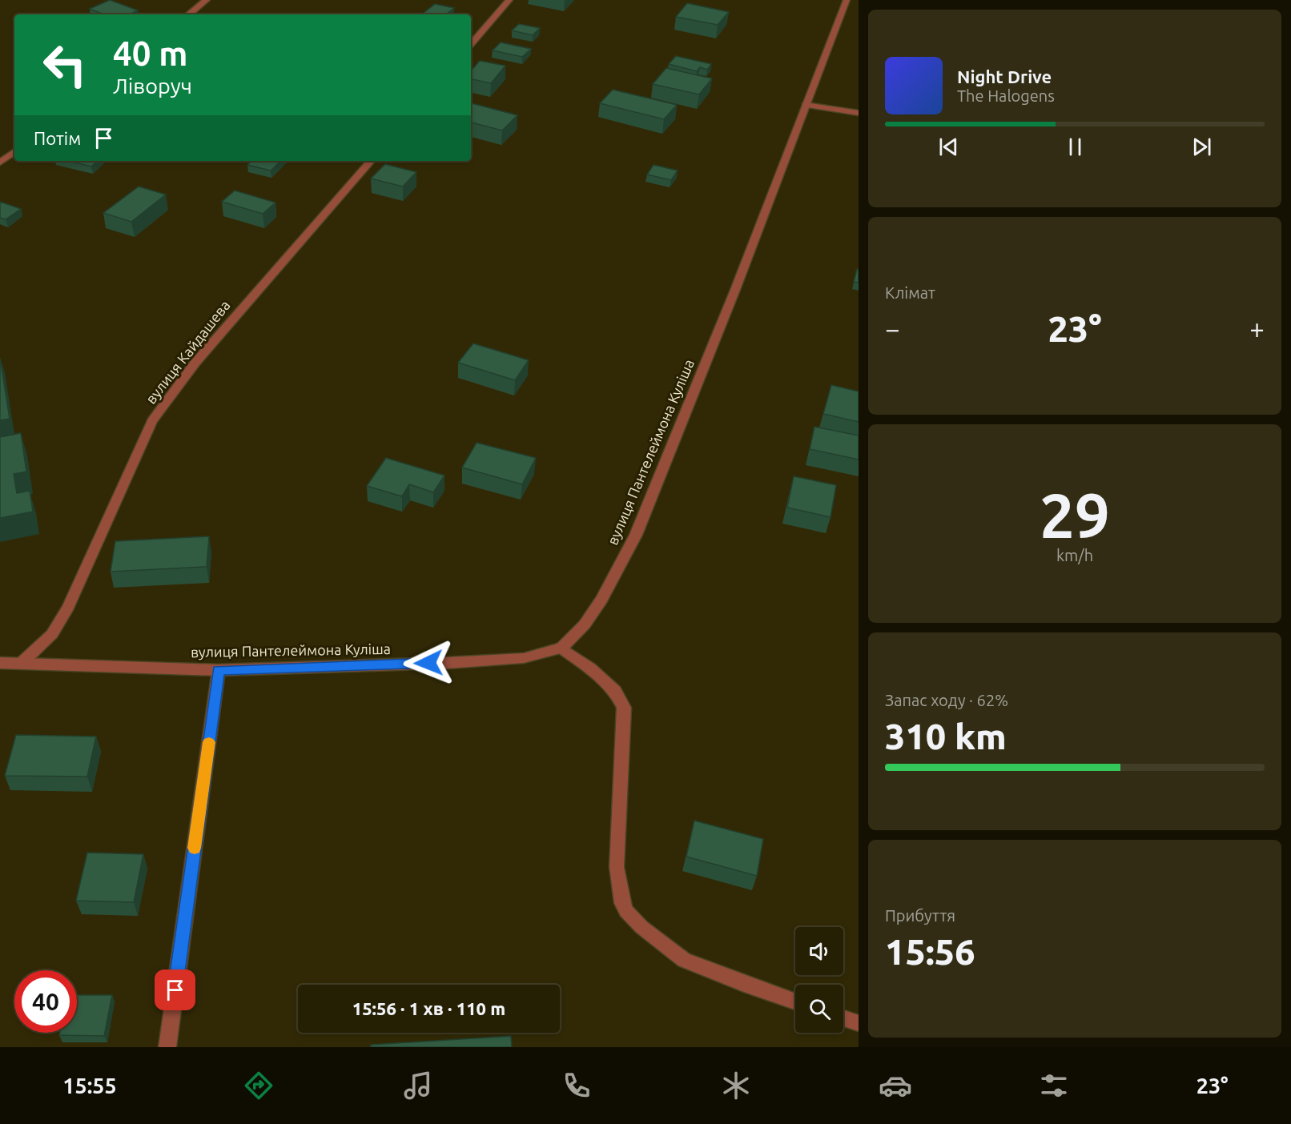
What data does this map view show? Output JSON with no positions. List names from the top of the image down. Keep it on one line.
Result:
{"streets":{"street":["вулиця Кайдашева","вулиця Пантелеймона Куліша"]},"crossings":[["вулиця Кайдашева","вулиця Пантелеймона Куліша"]],"page":{"turn":["40 m","Ліворуч"],"song":["Night Drive","The Halogens"],"then":"Потім","tile":["Клімат",["29","km/h"],["Запас ходу · 62%","310 km"],["Прибуття","15:56"]],"heat":["−","23°","+"],"limit":"40","trip":"15:56 · 1 хв · 110 m","tabs":["15:55","23°"]}}
